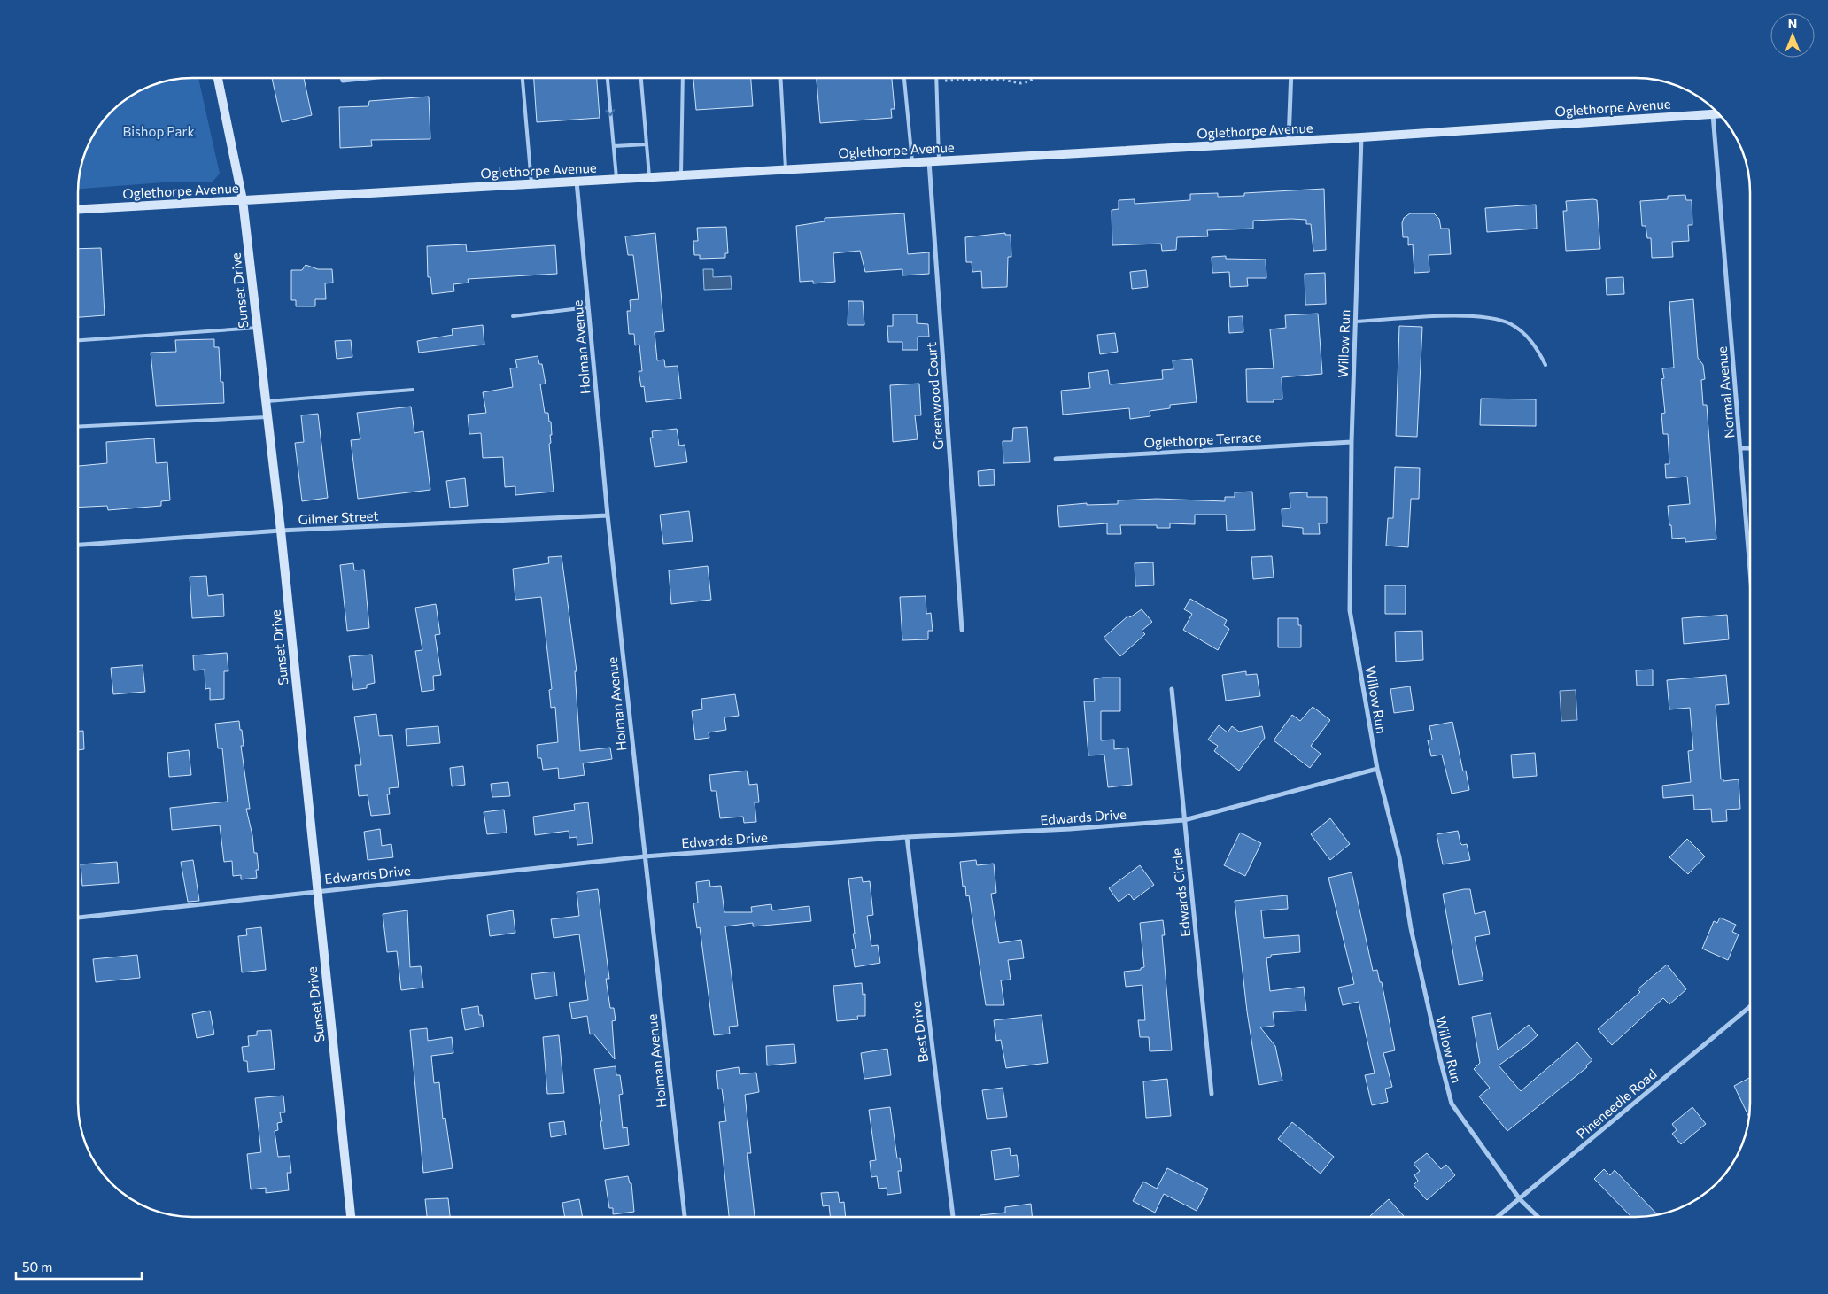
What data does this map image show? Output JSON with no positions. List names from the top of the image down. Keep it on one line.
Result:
{"streets":{"main road":["Oglethorpe Avenue","Sunset Drive"],"street":["Willow Run","Holman Avenue","Normal Avenue","Greenwood Court","Oglethorpe Terrace","Gilmer Street","Edwards Drive","Edwards Circle","Best Drive","Pineneedle Road"]},"crossings":[["Oglethorpe Avenue","Sunset Drive"],["Oglethorpe Avenue","Willow Run"],["Oglethorpe Avenue","Holman Avenue"],["Oglethorpe Avenue","Normal Avenue"],["Oglethorpe Avenue","Greenwood Court"],["Sunset Drive","Gilmer Street"],["Sunset Drive","Edwards Drive"],["Willow Run","Oglethorpe Terrace"],["Willow Run","Edwards Drive"],["Willow Run","Pineneedle Road"],["Holman Avenue","Gilmer Street"],["Holman Avenue","Edwards Drive"],["Edwards Drive","Edwards Circle"],["Edwards Drive","Best Drive"]],"parks":["Bishop Park"],"scale_bar":"50 m","north":"top"}
